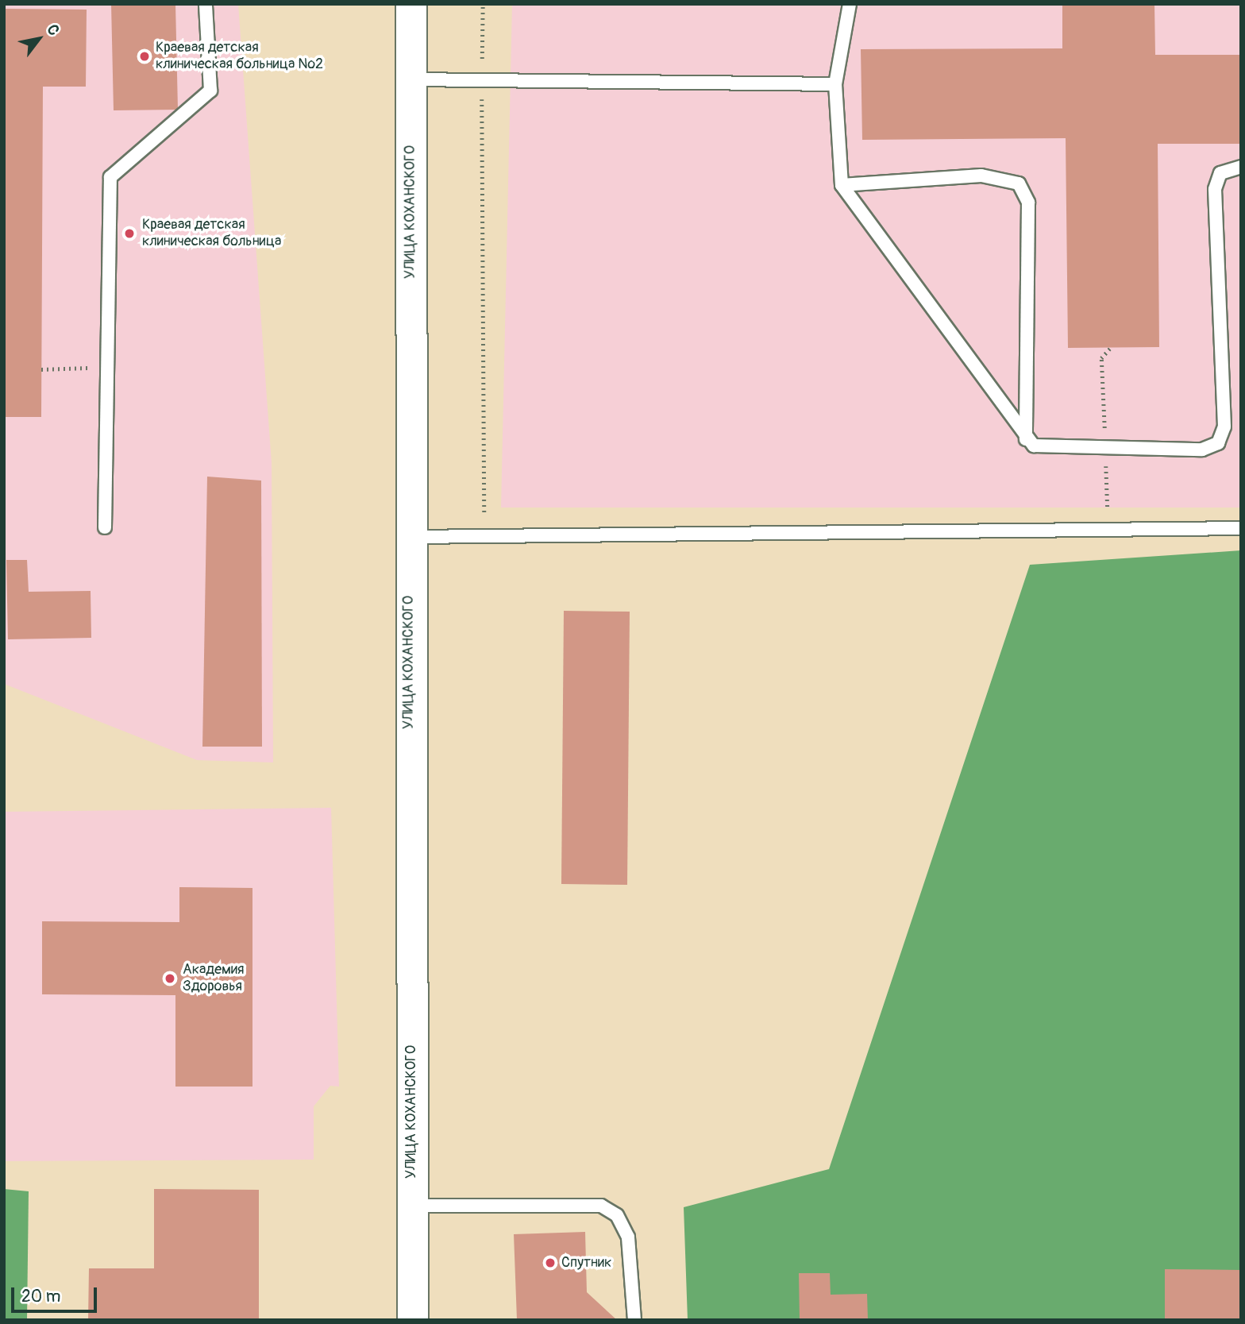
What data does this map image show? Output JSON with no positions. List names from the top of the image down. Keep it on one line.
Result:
{"streets":{"street":["УЛИЦА КОХАНСКОГО"]},"places":["Краевая детская клиническая больница №2","Краевая детская клиническая больница","Академия Здоровья","Спутник"],"scale_bar":"20 m","north":"top right"}
